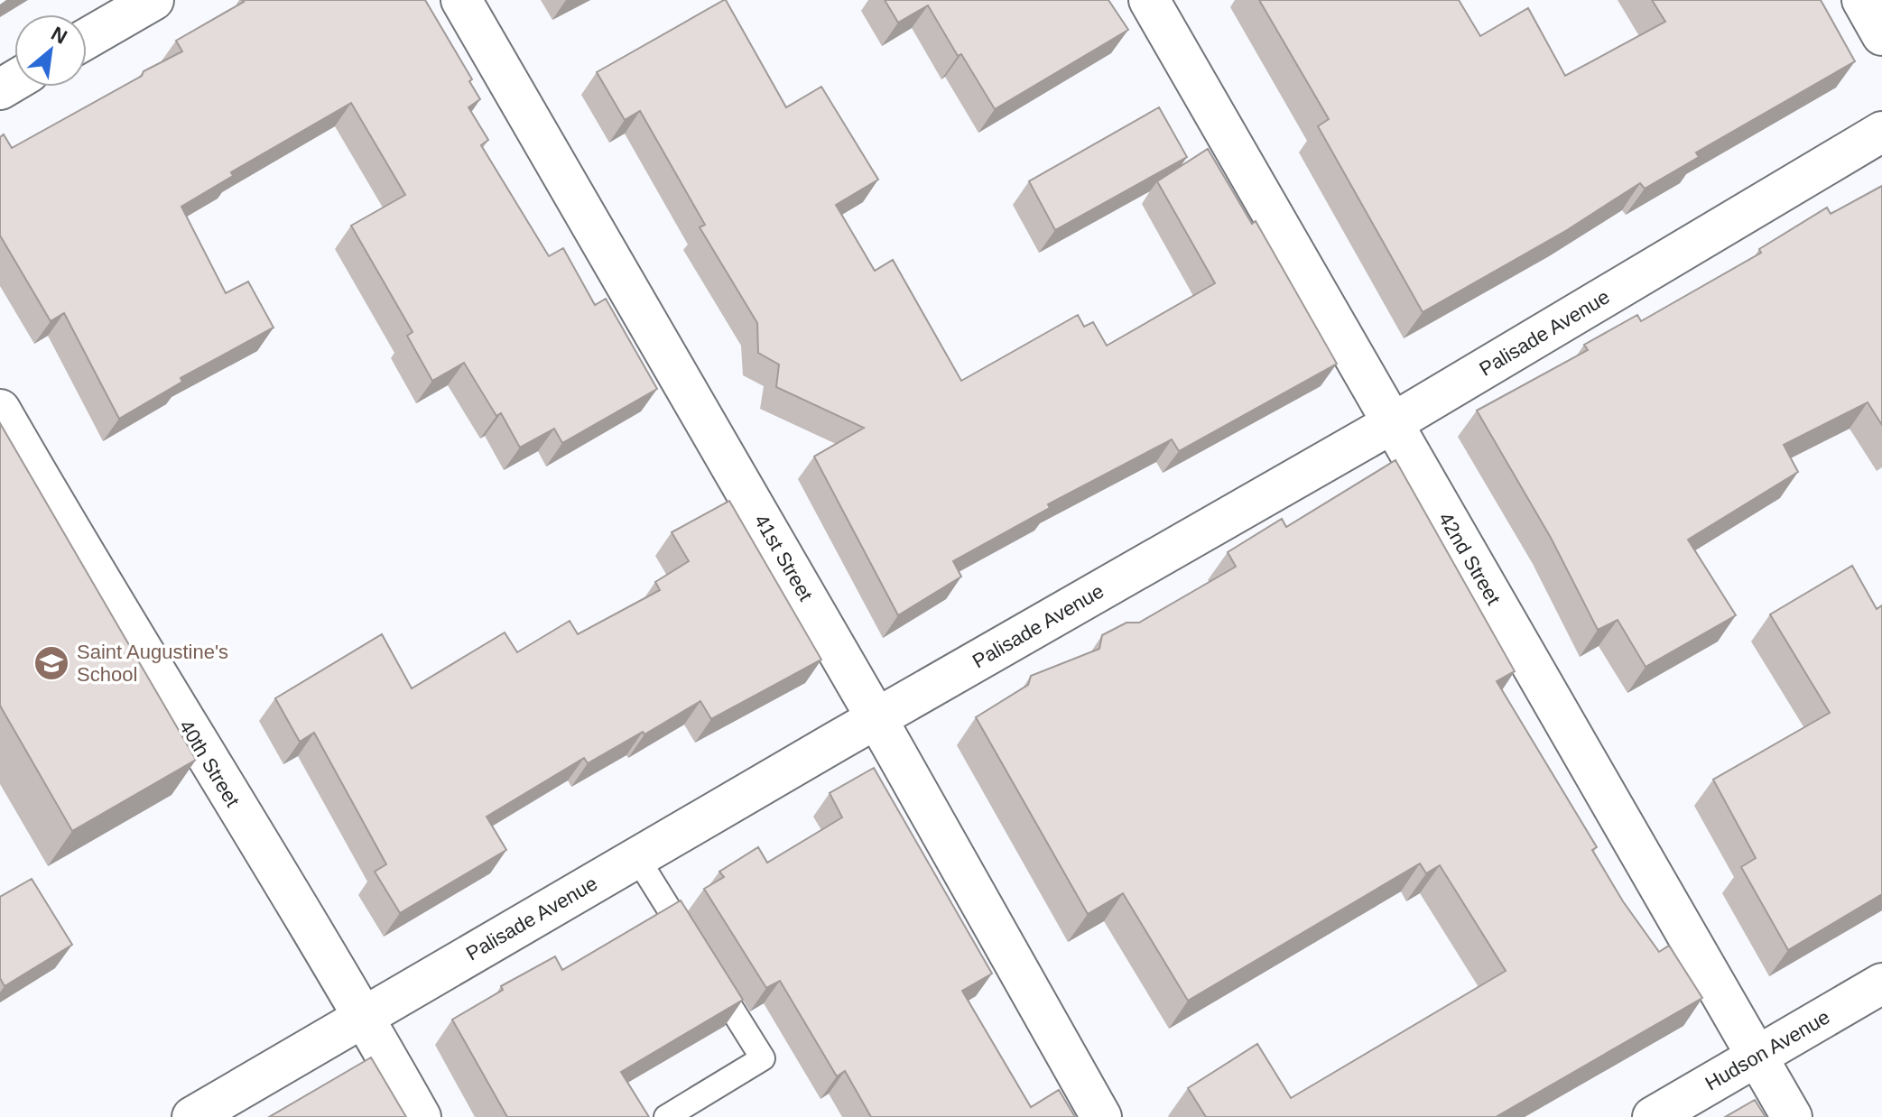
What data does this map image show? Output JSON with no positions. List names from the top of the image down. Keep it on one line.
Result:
{"streets":{"street":["Palisade Avenue","41st Street","42nd Street","40th Street","Hudson Avenue"]},"crossings":[["Palisade Avenue","41st Street"],["Palisade Avenue","42nd Street"],["Palisade Avenue","40th Street"],["42nd Street","Hudson Avenue"]],"places":{"school or university":["Saint Augustine's School"]},"north":"top right"}
